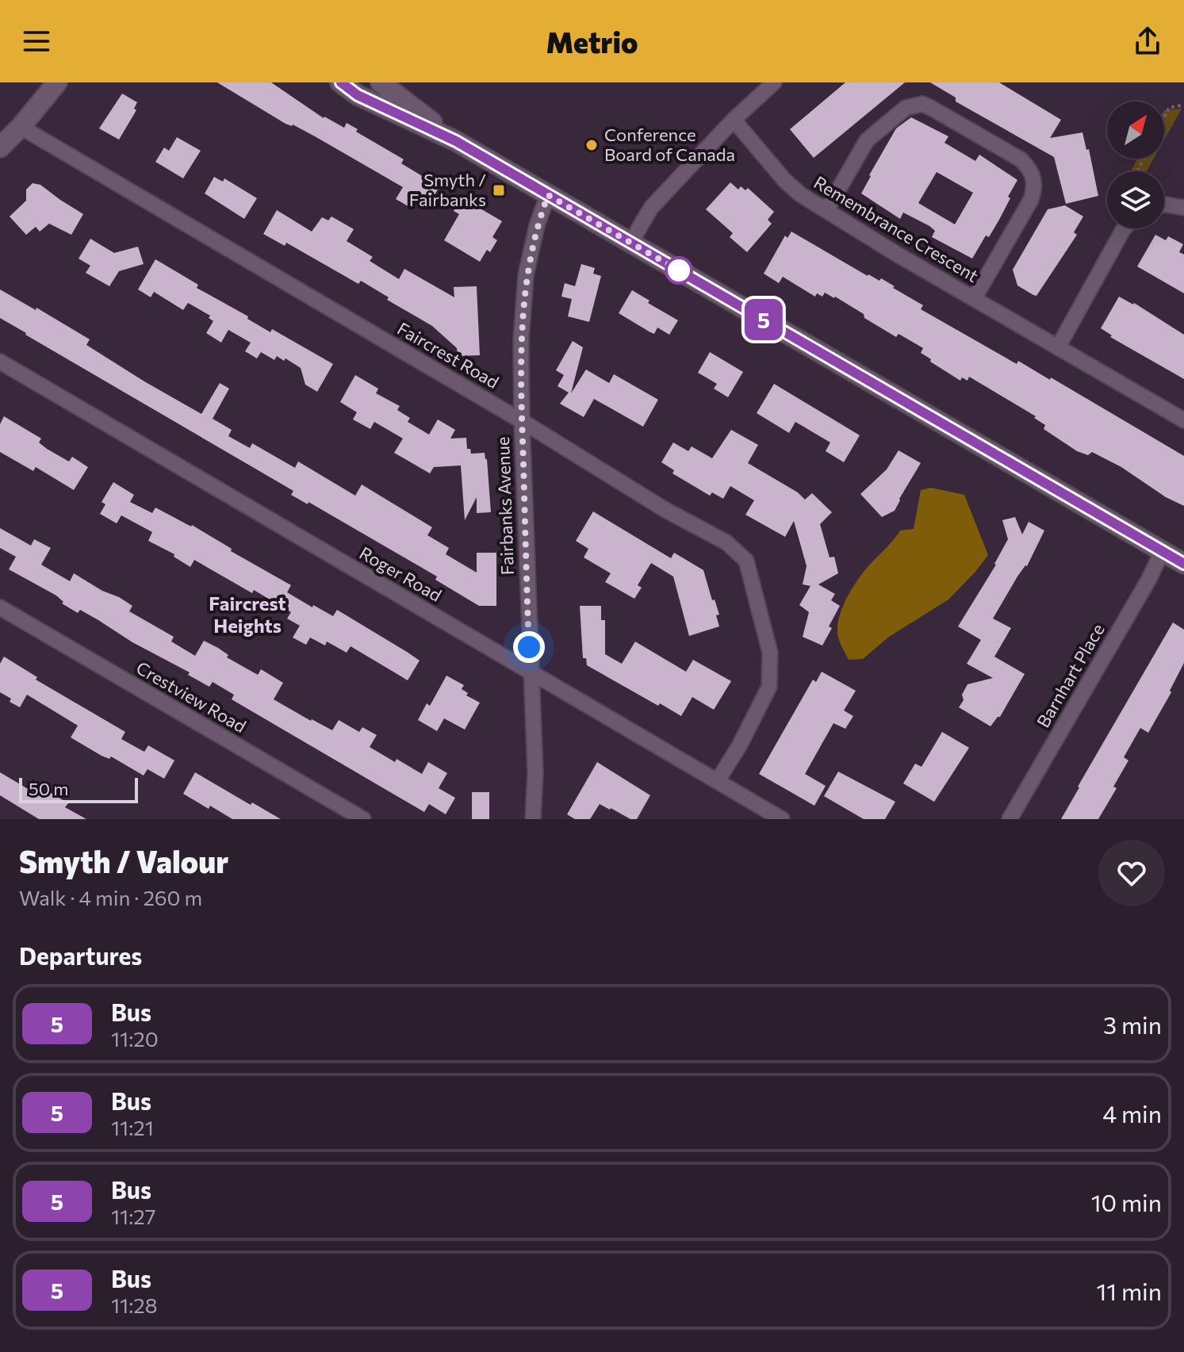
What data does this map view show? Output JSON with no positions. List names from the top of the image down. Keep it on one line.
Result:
{"streets":{"street":["Remembrance Crescent","Faircrest Road","Fairbanks Avenue","Roger Road","Barnhart Place","Crestview Road"]},"crossings":[["Faircrest Road","Fairbanks Avenue"],["Faircrest Road","Roger Road"],["Fairbanks Avenue","Roger Road"]],"districts":["Faircrest Heights"],"places":{"other":["Conference Board of Canada"],"transit":["Smyth / Fairbanks"]},"lines":["bus line 5"],"scale_bar":"50 m","north":"top right","page":{"header":"Metrio","on_map":"5","scale":"50 m","heading":[["Smyth / Valour","Walk · 4 min · 260 m"],"Departures"],"list":[{"mark":"5","name":"Bus","note":"11:20","value":"3 min"},{"mark":"5","name":"Bus","note":"11:21","value":"4 min"},{"mark":"5","name":"Bus","note":"11:27","value":"10 min"},{"mark":"5","name":"Bus","note":"11:28","value":"11 min"}]}}
